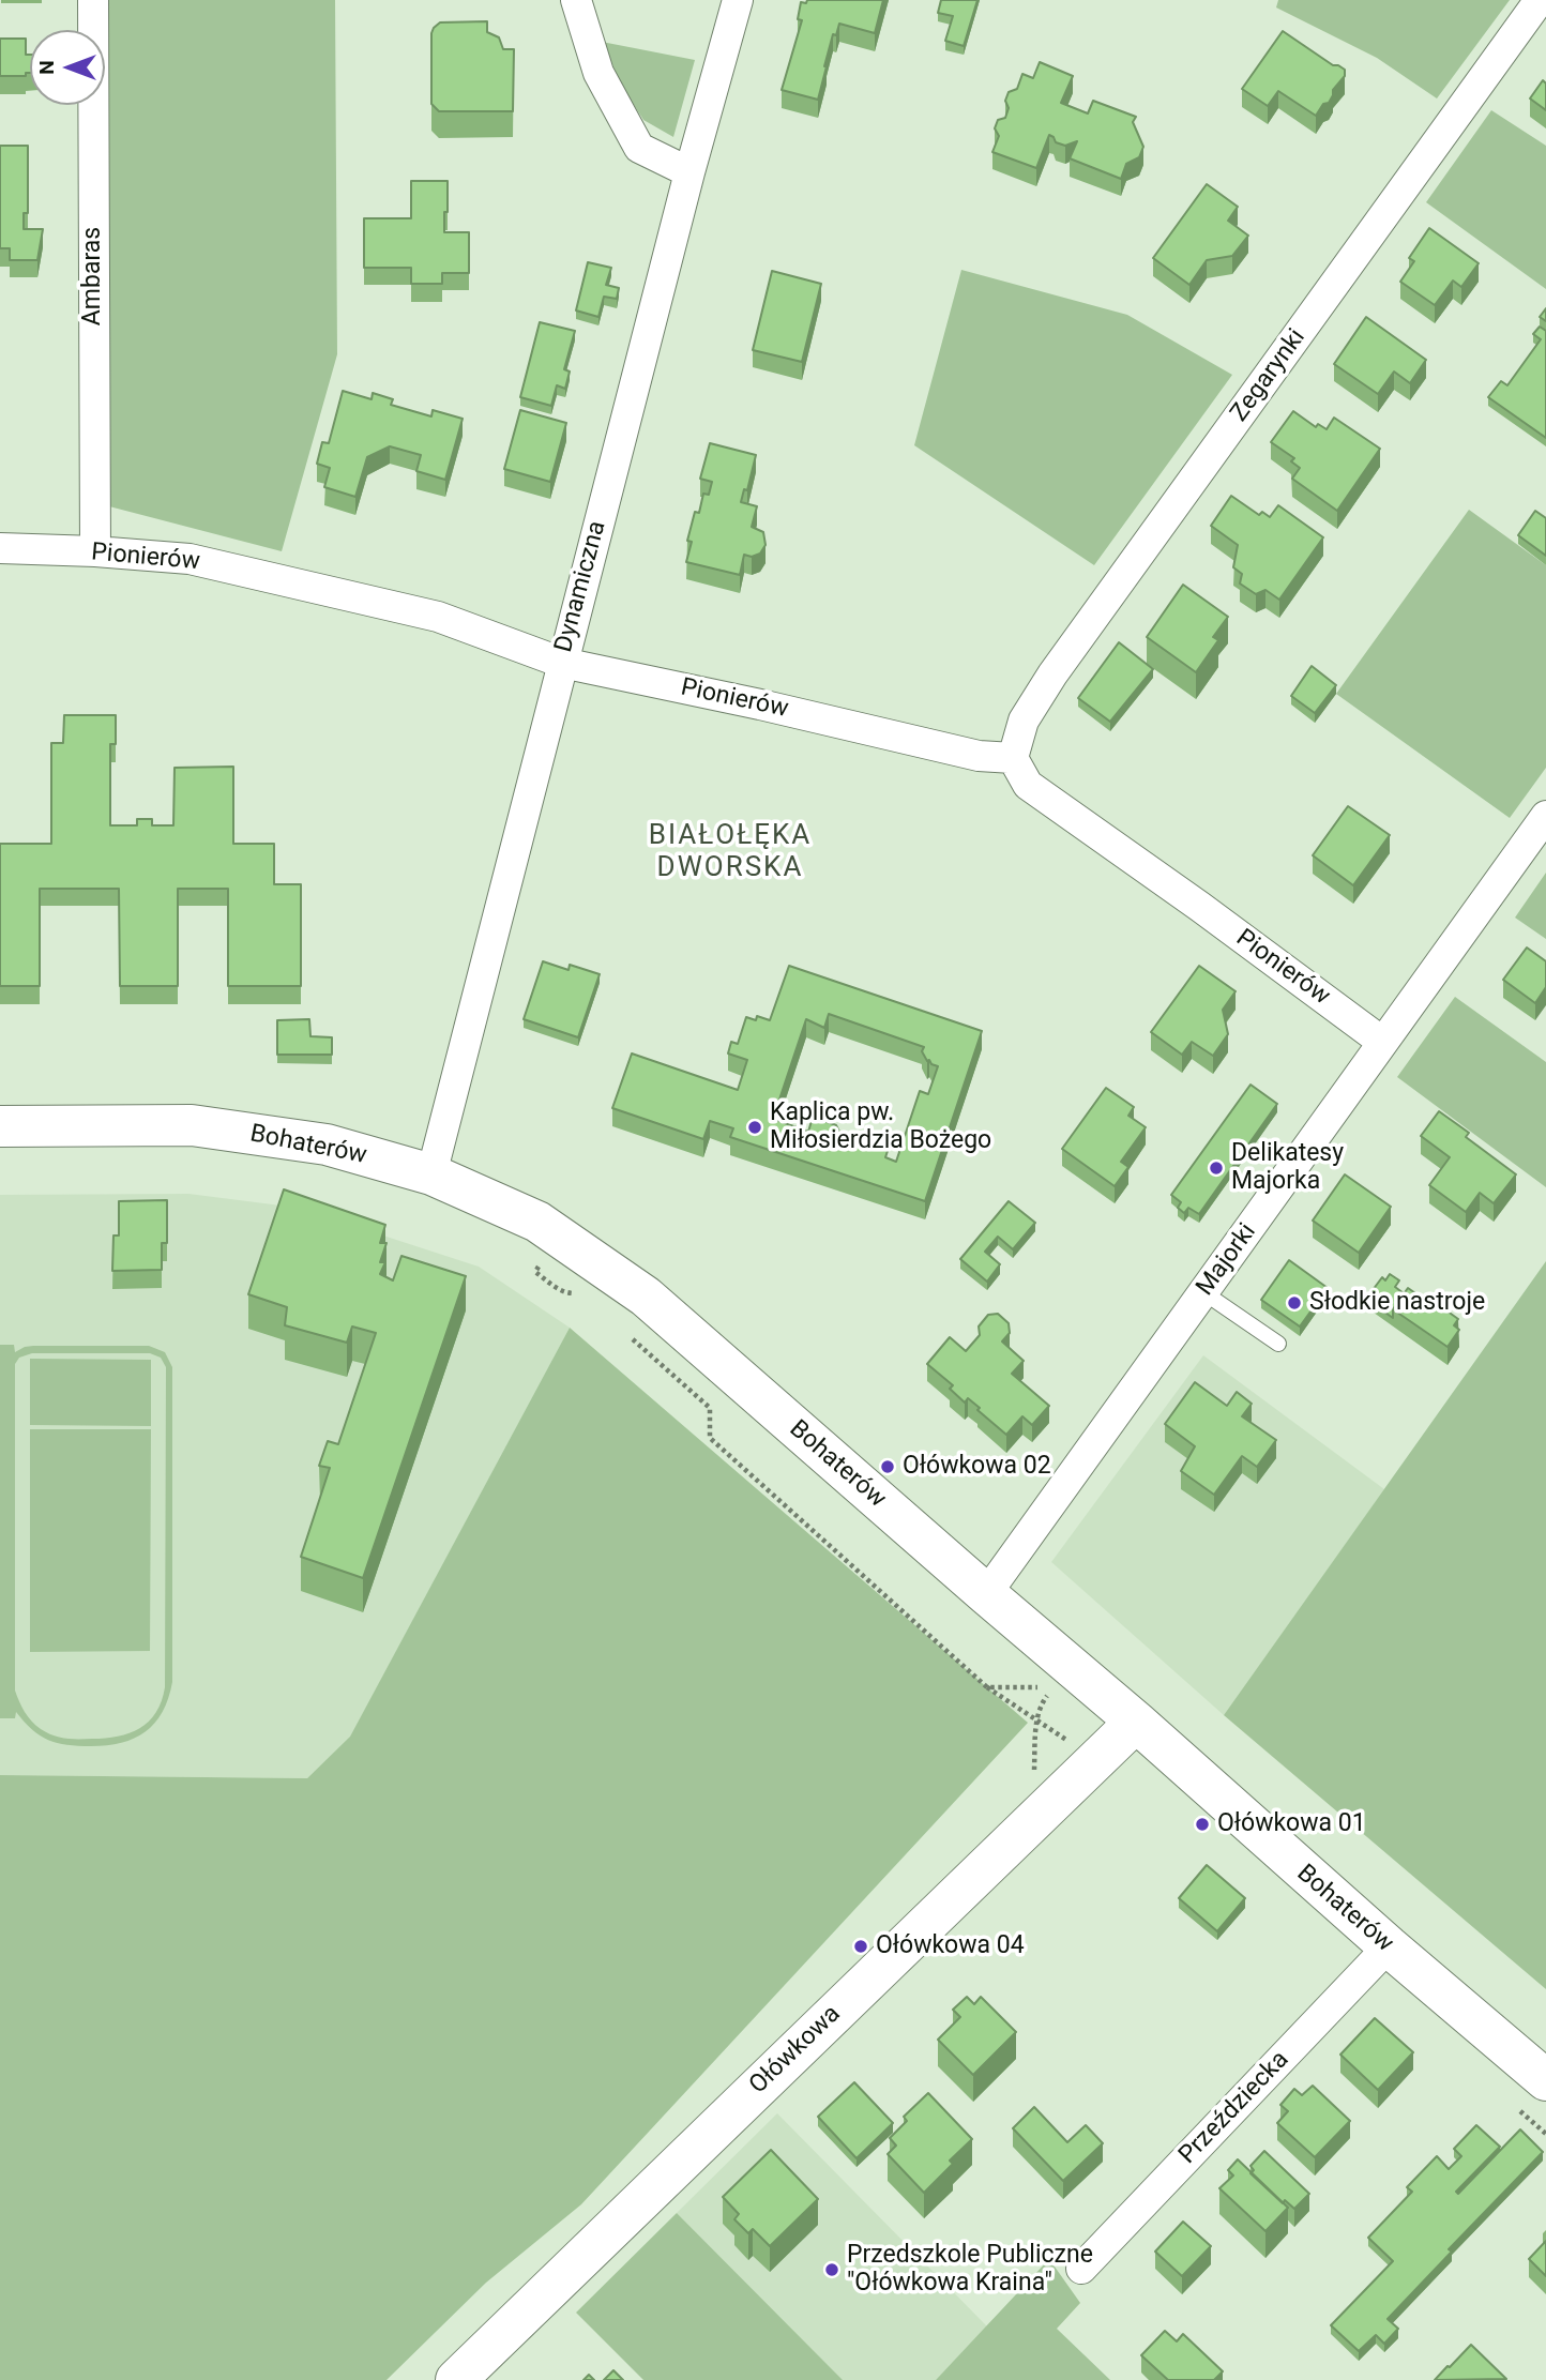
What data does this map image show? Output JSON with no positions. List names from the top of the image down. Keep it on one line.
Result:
{"streets":{"street":["Ambaras","Zegarynki","Pionierów","Dynamiczna","Bohaterów","Majorki","Ołówkowa","Przeździecka"]},"crossings":[["Ambaras","Pionierów"],["Zegarynki","Pionierów"],["Pionierów","Dynamiczna"],["Pionierów","Majorki"],["Dynamiczna","Bohaterów"],["Bohaterów","Majorki"],["Bohaterów","Ołówkowa"],["Bohaterów","Przeździecka"]],"districts":["BIAŁOŁĘKA DWORSKA"],"places":["Kaplica pw. Miłosierdzia Bożego","Delikatesy Majorka","Słodkie nastroje","Ołówkowa 02","Ołówkowa 01","Ołówkowa 04","Przedszkole Publiczne \"Ołówkowa Kraina\""],"north":"left"}
